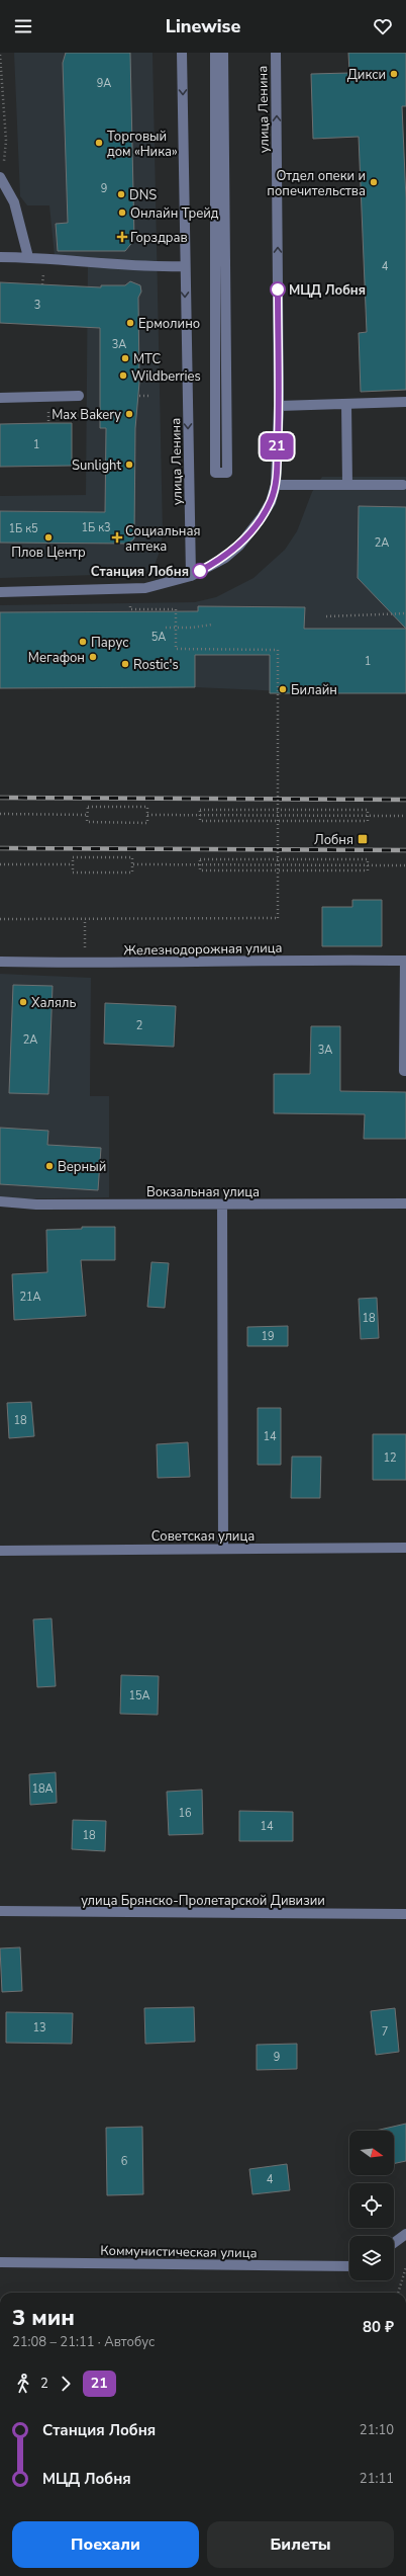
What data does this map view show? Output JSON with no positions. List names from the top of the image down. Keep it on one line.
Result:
{"streets":{"street":["улица Ленина","Железнодорожная улица","Вокзальная улица","Советская улица","улица Брянско-Пролетарской Дивизии","Коммунистическая улица"]},"places":{"other":["Дикси","Торговый дом «Ника»","Отдел опеки и попечительства","DNS","Онлайн Трейд","МЦД Лобня","Ермолино","МТС","Wildberries","Max Bakery","Sunlight","Плов Центр","Станция Лобня","Парус","Мегафон","Rostic's","Билайн","Халяль","Верный"],"health":["Горздрав","Социальная аптека"],"transit":["Лобня"]},"lines":["bus line 21"],"house_numbers":["9А","9","4","3","3А","1","1Б к3","1Б к5","2А","5А","1","2","2А","3А","21А","18","19","18","14","12","15А","18А","16","14","18","13","7","9","6","4"],"north":"right","page":{"header":"Linewise","on_map":"21","heading":["3 мин","21:08 – 21:11 · Автобус","80 ₽"],"legs":["2","21"],"list":[{"name":"Станция Лобня","value":"21:10"},{"name":"МЦД Лобня","value":"21:11"}],"buttons":["Поехали","Билеты"]}}
